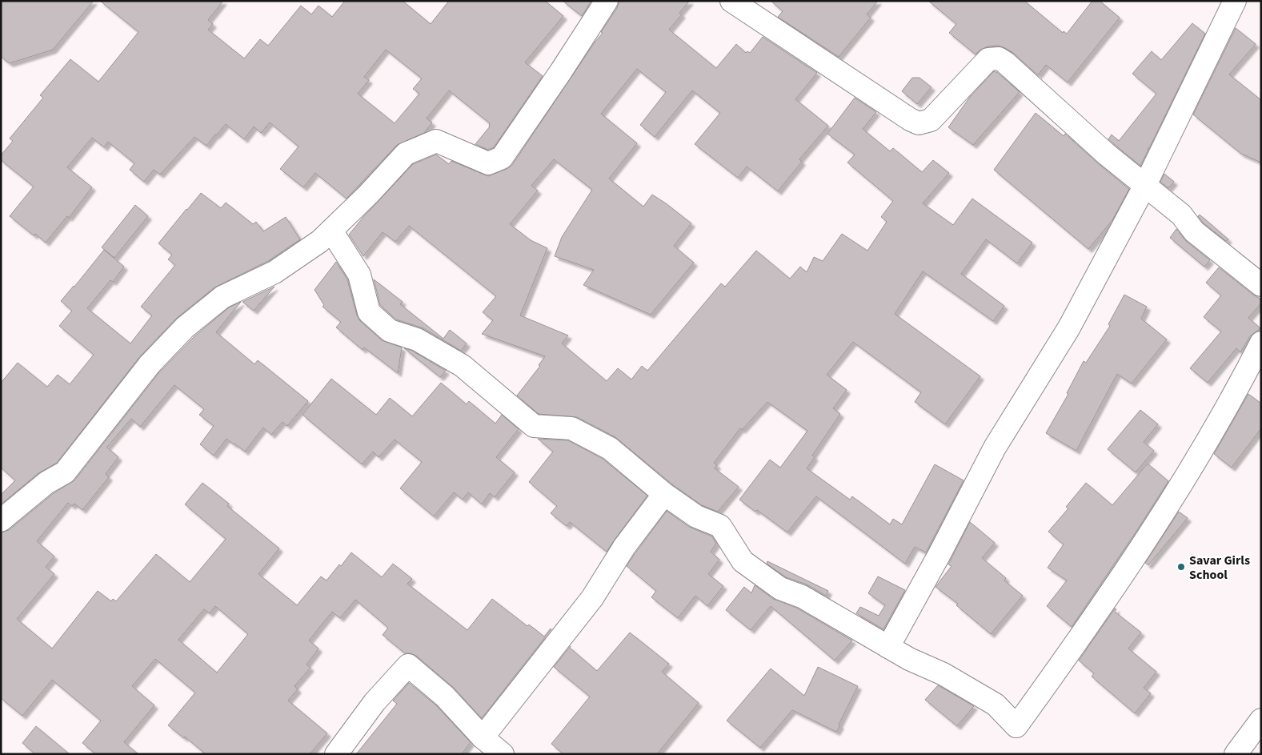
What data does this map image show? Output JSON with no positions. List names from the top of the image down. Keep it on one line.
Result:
{"places":["Savar Girls School"]}
